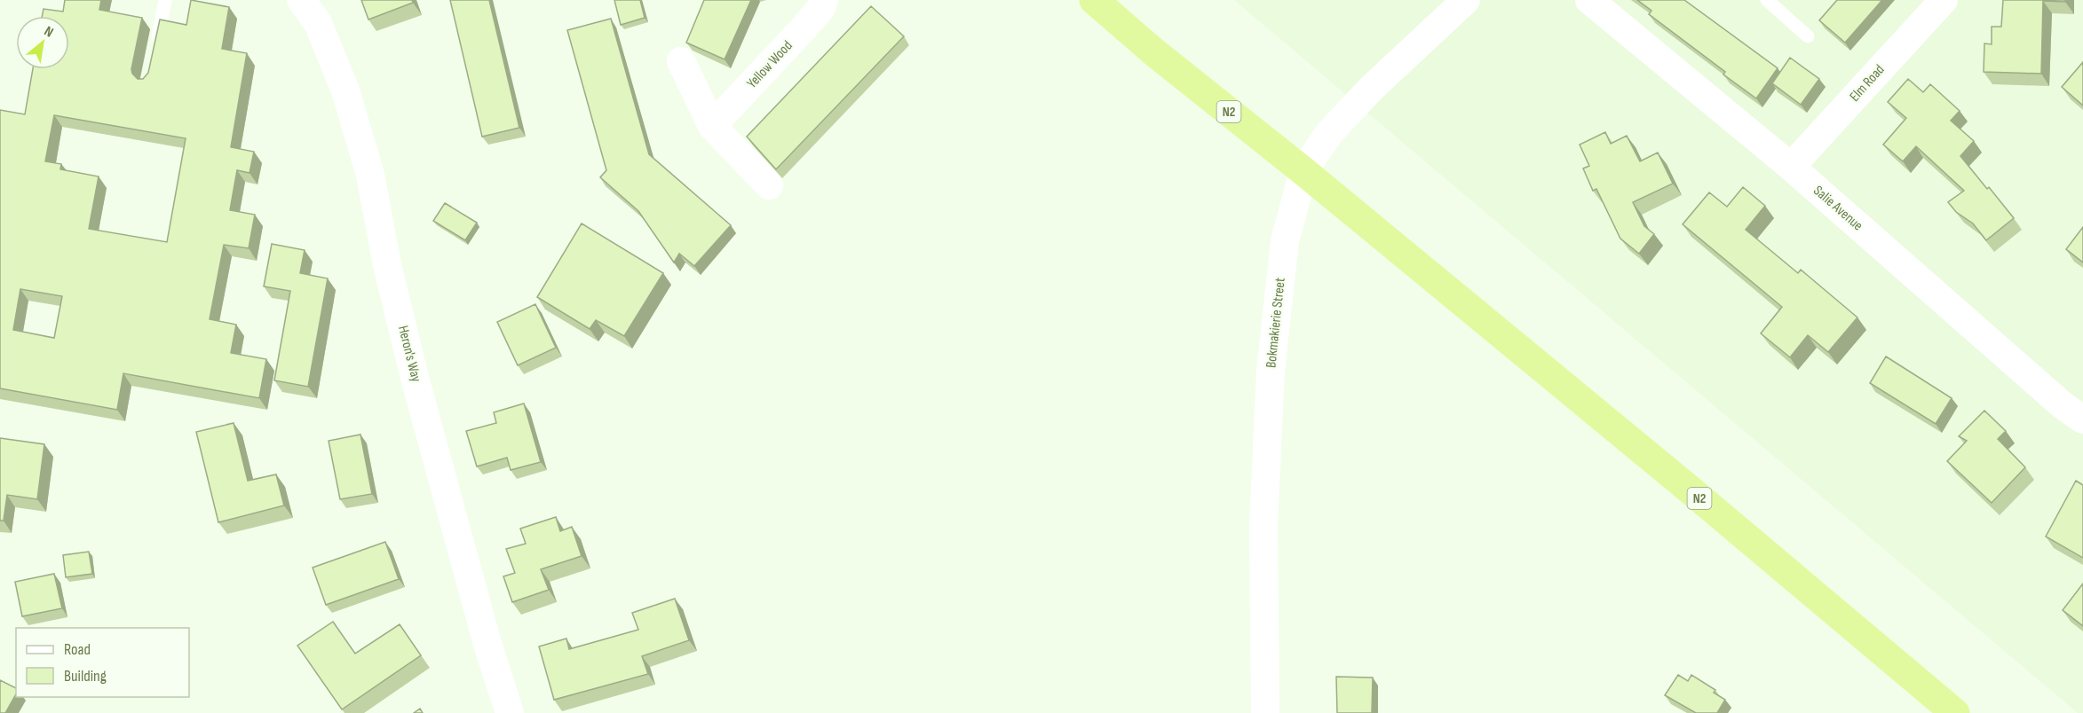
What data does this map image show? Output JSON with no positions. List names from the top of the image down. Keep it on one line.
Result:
{"streets":{"highway":["N2"],"street":["Yellow Wood","Elm Road","Salie Avenue","Bokmakierie Street","Heron's Way"]},"crossings":[["Elm Road","Salie Avenue"],["N2","Bokmakierie Street"]],"legend":["Road","Building"],"north":"top right"}
